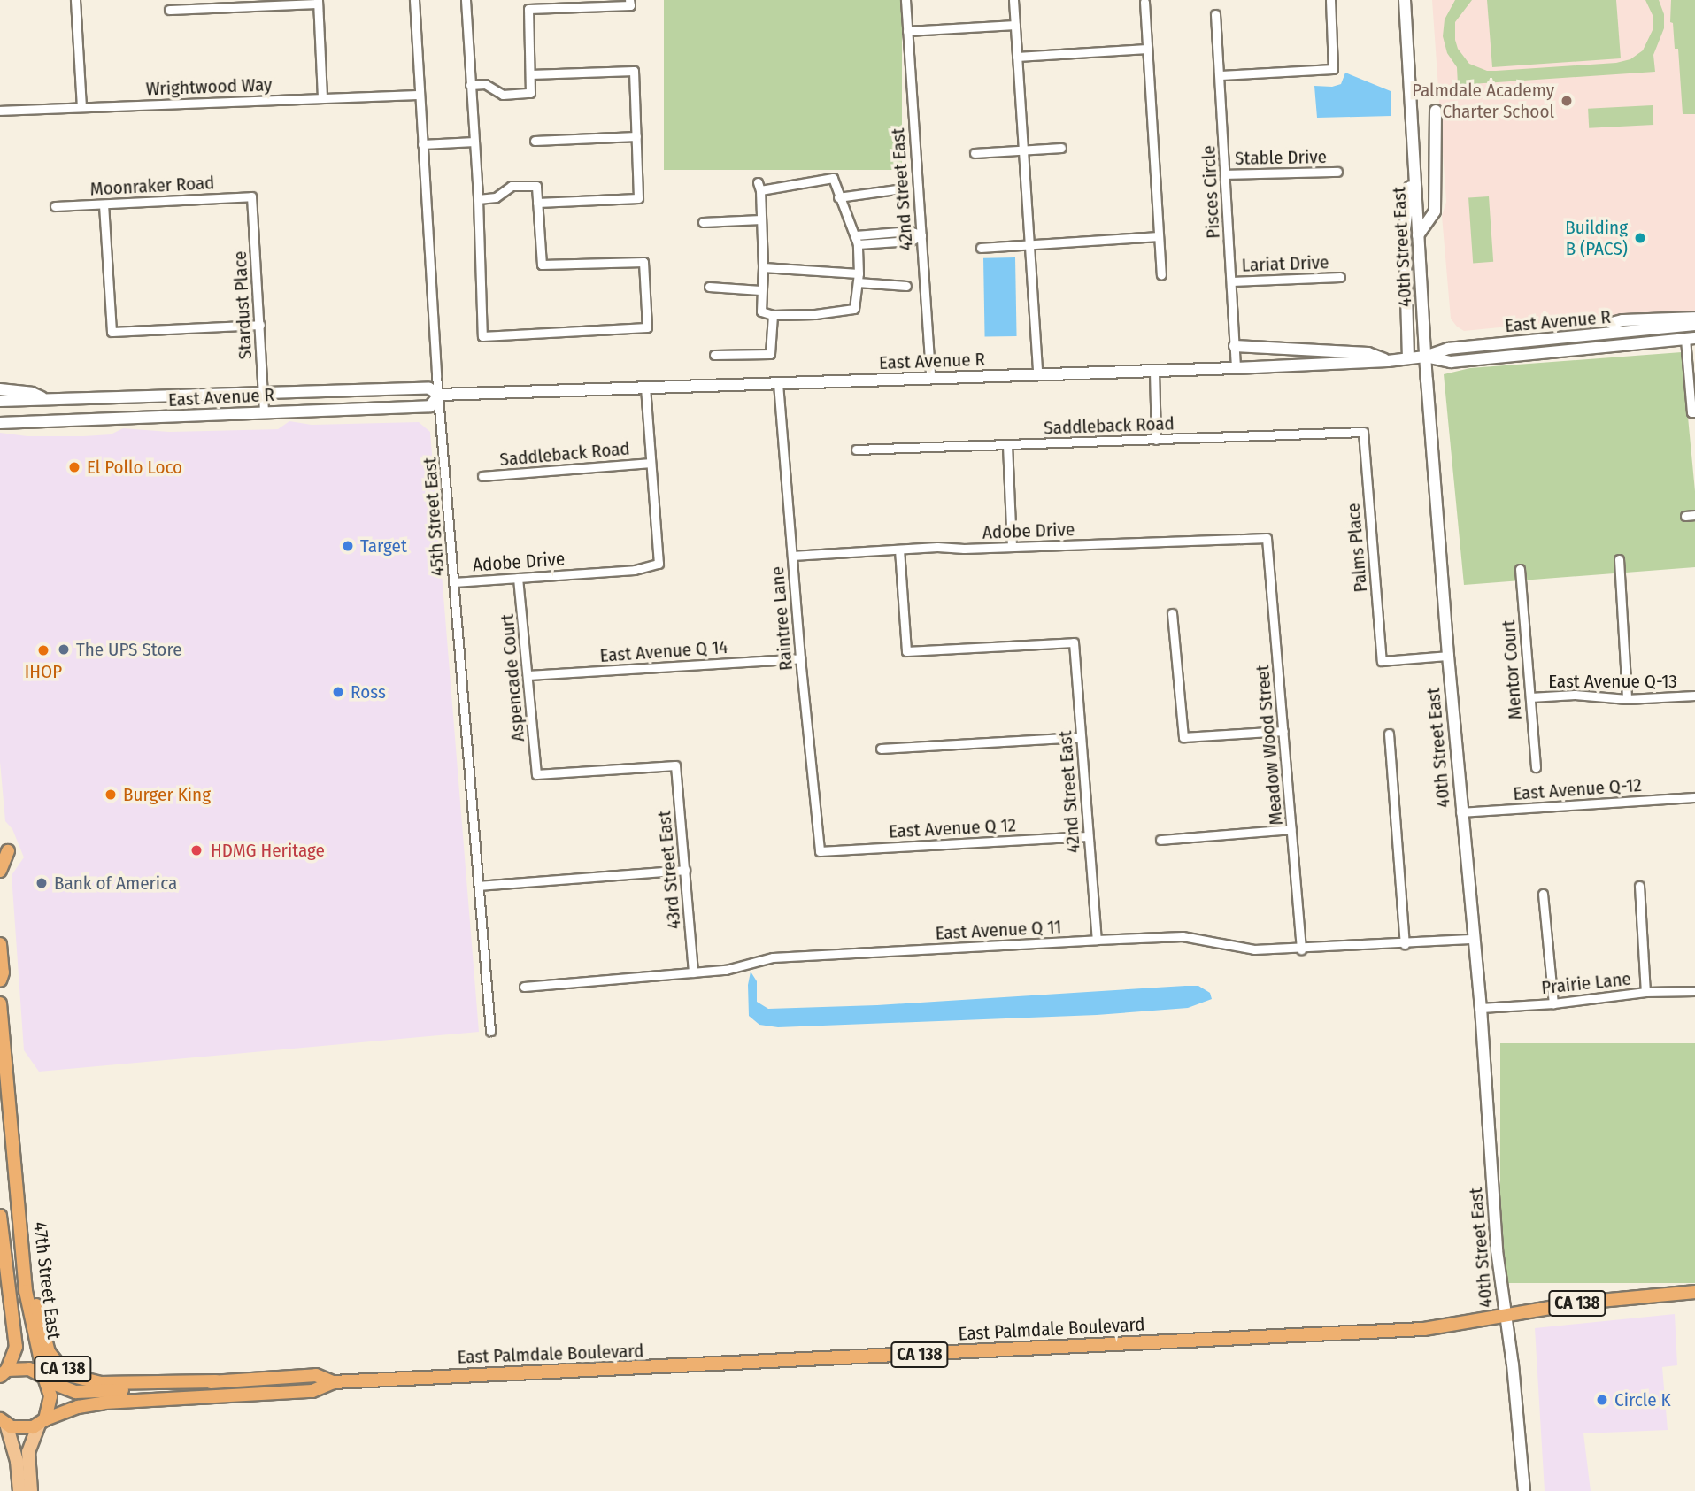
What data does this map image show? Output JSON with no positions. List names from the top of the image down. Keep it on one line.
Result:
{"streets":{"highway":["47th Street East","CA 138","East Palmdale Boulevard"],"main road":["40th Street East","East Avenue R"],"street":["Wrightwood Way","Stable Drive","Moonraker Road","42nd Street East","Pisces Circle","Lariat Drive","Stardust Place","Saddleback Road","45th Street East","Adobe Drive","Palms Place","Raintree Lane","East Avenue Q 14","Mentor Court","Aspencade Court","East Avenue Q-13","Meadow Wood Street","East Avenue Q-12","East Avenue Q 12","43rd Street East","East Avenue Q 11","Prairie Lane"]},"crossings":[["Wrightwood Way","45th Street East"],["Stable Drive","Pisces Circle"],["Moonraker Road","Stardust Place"],["42nd Street East","East Avenue R"],["42nd Street East","Adobe Drive"],["42nd Street East","East Avenue Q 12"],["42nd Street East","East Avenue Q 11"],["Pisces Circle","Lariat Drive"],["Pisces Circle","East Avenue R"],["40th Street East","East Avenue R"],["40th Street East","Palms Place"],["40th Street East","East Avenue Q-12"],["40th Street East","East Avenue Q 11"],["40th Street East","Prairie Lane"],["40th Street East","East Palmdale Boulevard"],["Stardust Place","East Avenue R"],["East Avenue R","45th Street East"],["East Avenue R","Raintree Lane"],["Saddleback Road","Adobe Drive"],["Saddleback Road","Palms Place"],["45th Street East","Adobe Drive"],["Adobe Drive","Raintree Lane"],["Adobe Drive","Aspencade Court"],["Adobe Drive","Meadow Wood Street"],["Raintree Lane","East Avenue Q 14"],["Raintree Lane","East Avenue Q 12"],["East Avenue Q 14","Aspencade Court"],["Mentor Court","East Avenue Q-13"],["Aspencade Court","43rd Street East"],["Meadow Wood Street","East Avenue Q 11"],["43rd Street East","East Avenue Q 11"],["47th Street East","CA 138"],["47th Street East","East Palmdale Boulevard"],["CA 138","East Palmdale Boulevard"]],"places":["Palmdale Academy Charter School","Building B (PACS)","El Pollo Loco","Target","The UPS Store","IHOP","Ross","Burger King","HDMG Heritage","Bank of America","Circle K"]}
